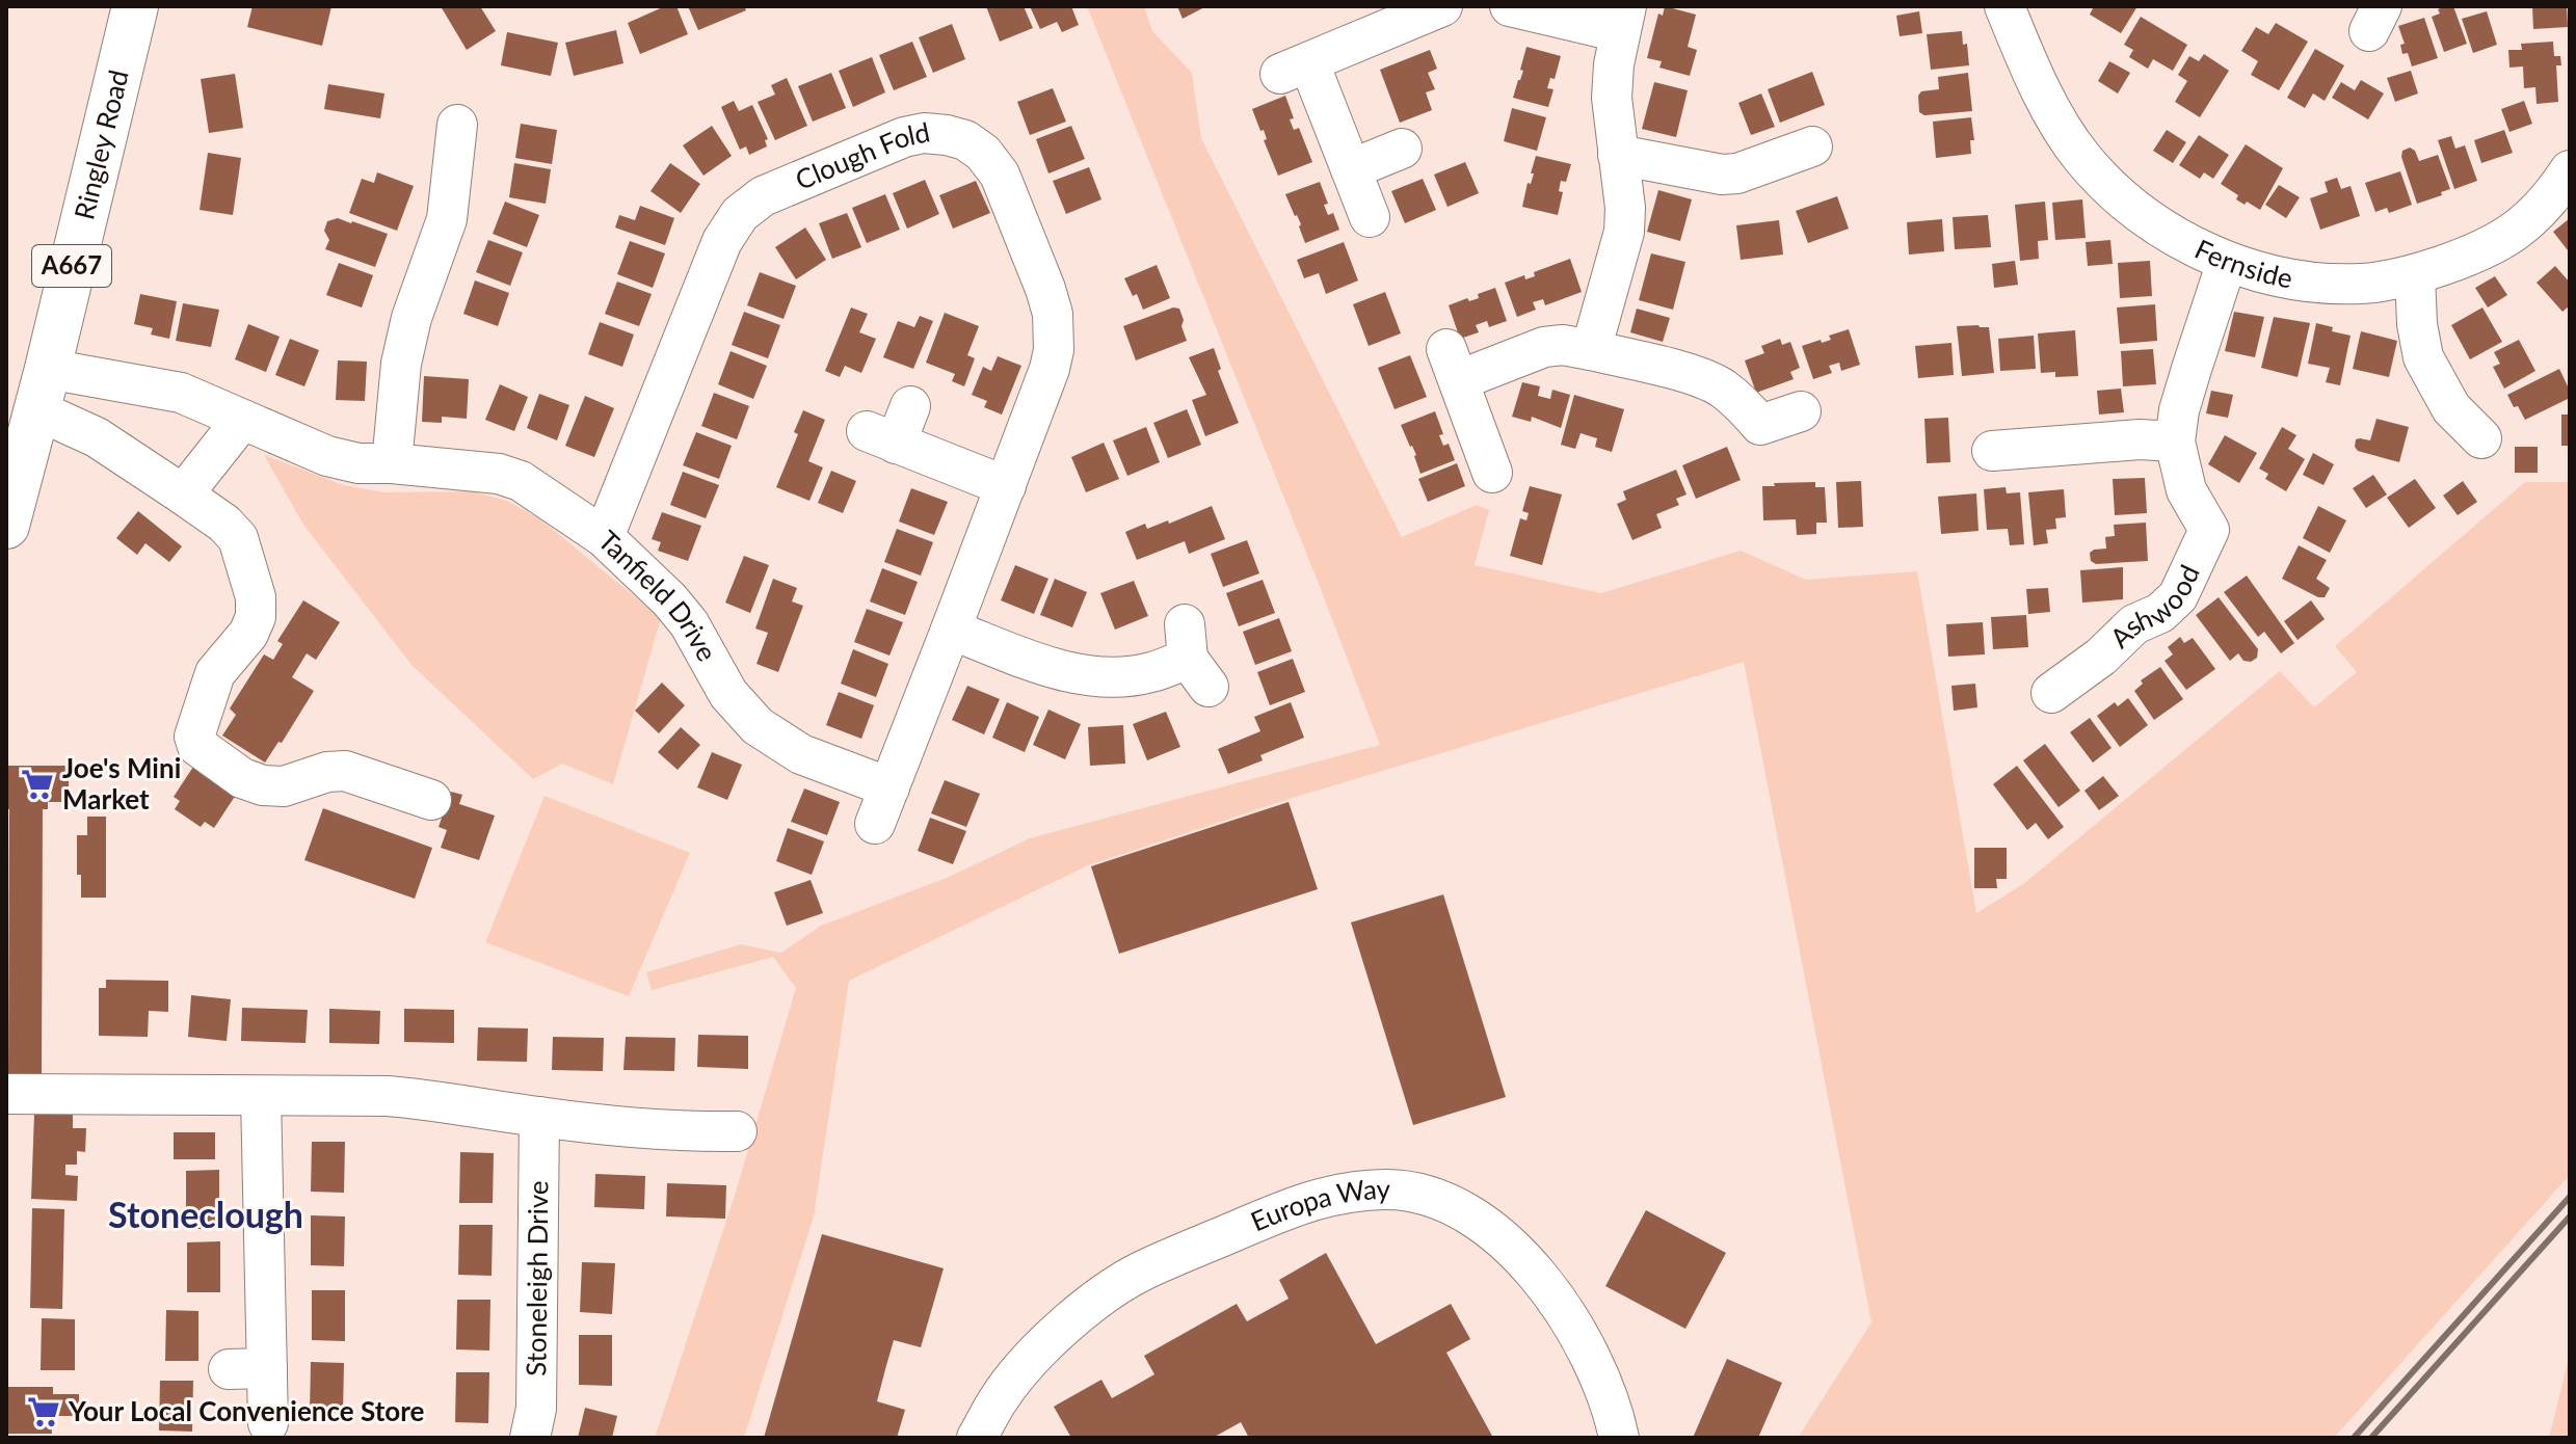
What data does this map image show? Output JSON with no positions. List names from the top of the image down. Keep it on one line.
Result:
{"streets":{"main road":["Ringley Road","A667"],"street":["Clough Fold","Fernside","Tanfield Drive","Ashwood","Europa Way","Stoneleigh Drive"]},"crossings":[["Ringley Road","Tanfield Drive"],["Clough Fold","Tanfield Drive"],["Fernside","Ashwood"]],"districts":["Stoneclough"],"places":{"supermarket":["Joe's Mini Market","Your Local Convenience Store"]}}
